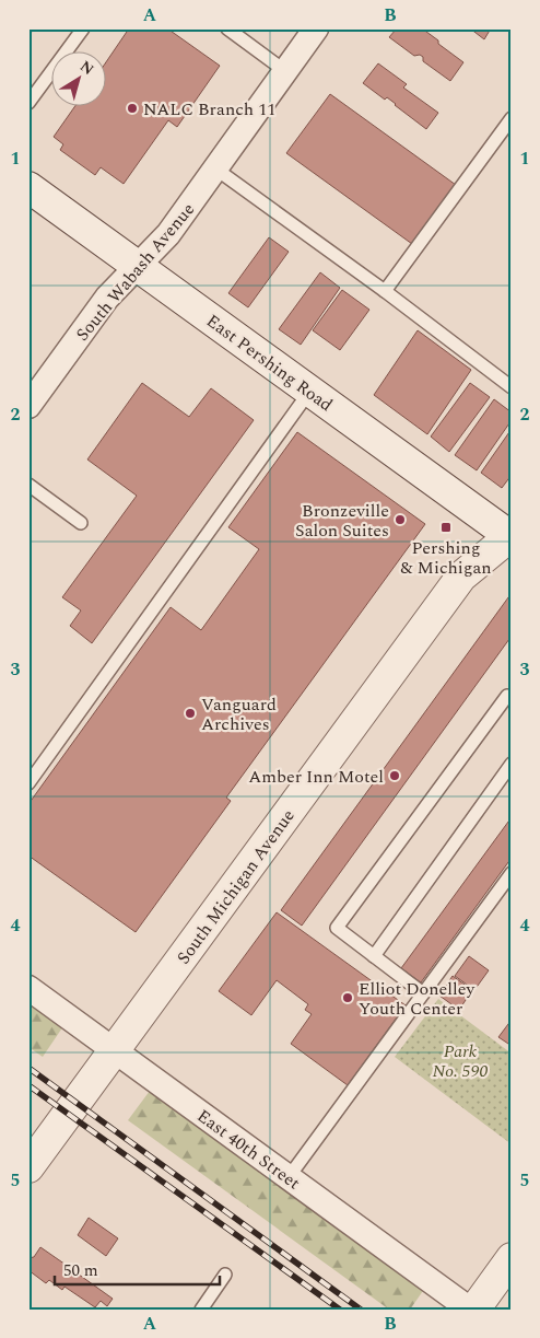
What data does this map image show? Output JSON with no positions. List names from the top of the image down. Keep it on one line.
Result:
{"streets":{"street":["South Wabash Avenue","East Pershing Road","South Michigan Avenue","East 40th Street"]},"crossings":[["South Wabash Avenue","East Pershing Road"],["East Pershing Road","South Michigan Avenue"],["South Michigan Avenue","East 40th Street"]],"parks":["Park No. 590"],"places":{"other":["NALC Branch 11","Bronzeville Salon Suites","Vanguard Archives","Amber Inn Motel","Elliot Donelley Youth Center"],"transit":["Pershing & Michigan"]},"scale_bar":"50 m","north":"top right","grid":{"columns":["A","B"],"rows":["1","2","3","4","5"]}}
